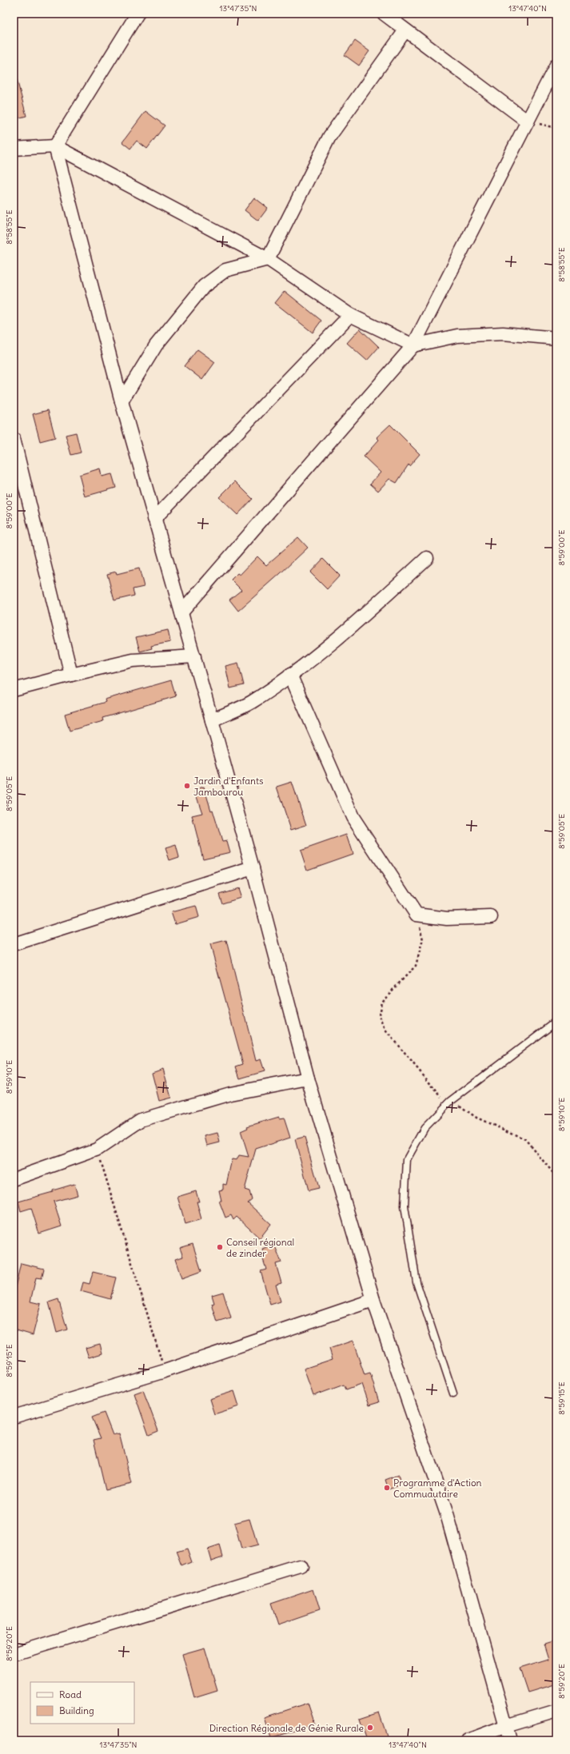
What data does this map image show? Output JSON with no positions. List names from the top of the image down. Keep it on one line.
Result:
{"places":["Jardin d'Enfants Jambourou","Conseil régional de zinder","Programme d'Action Commuautaire","Direction Régionale de Génie Rurale"],"legend":["Road","Building"],"coordinates":["13°47'35\"N","13°47'40\"N","8°58'55\"E","8°59'00\"E","8°59'05\"E","8°59'10\"E","8°59'15\"E","8°59'20\"E"]}
